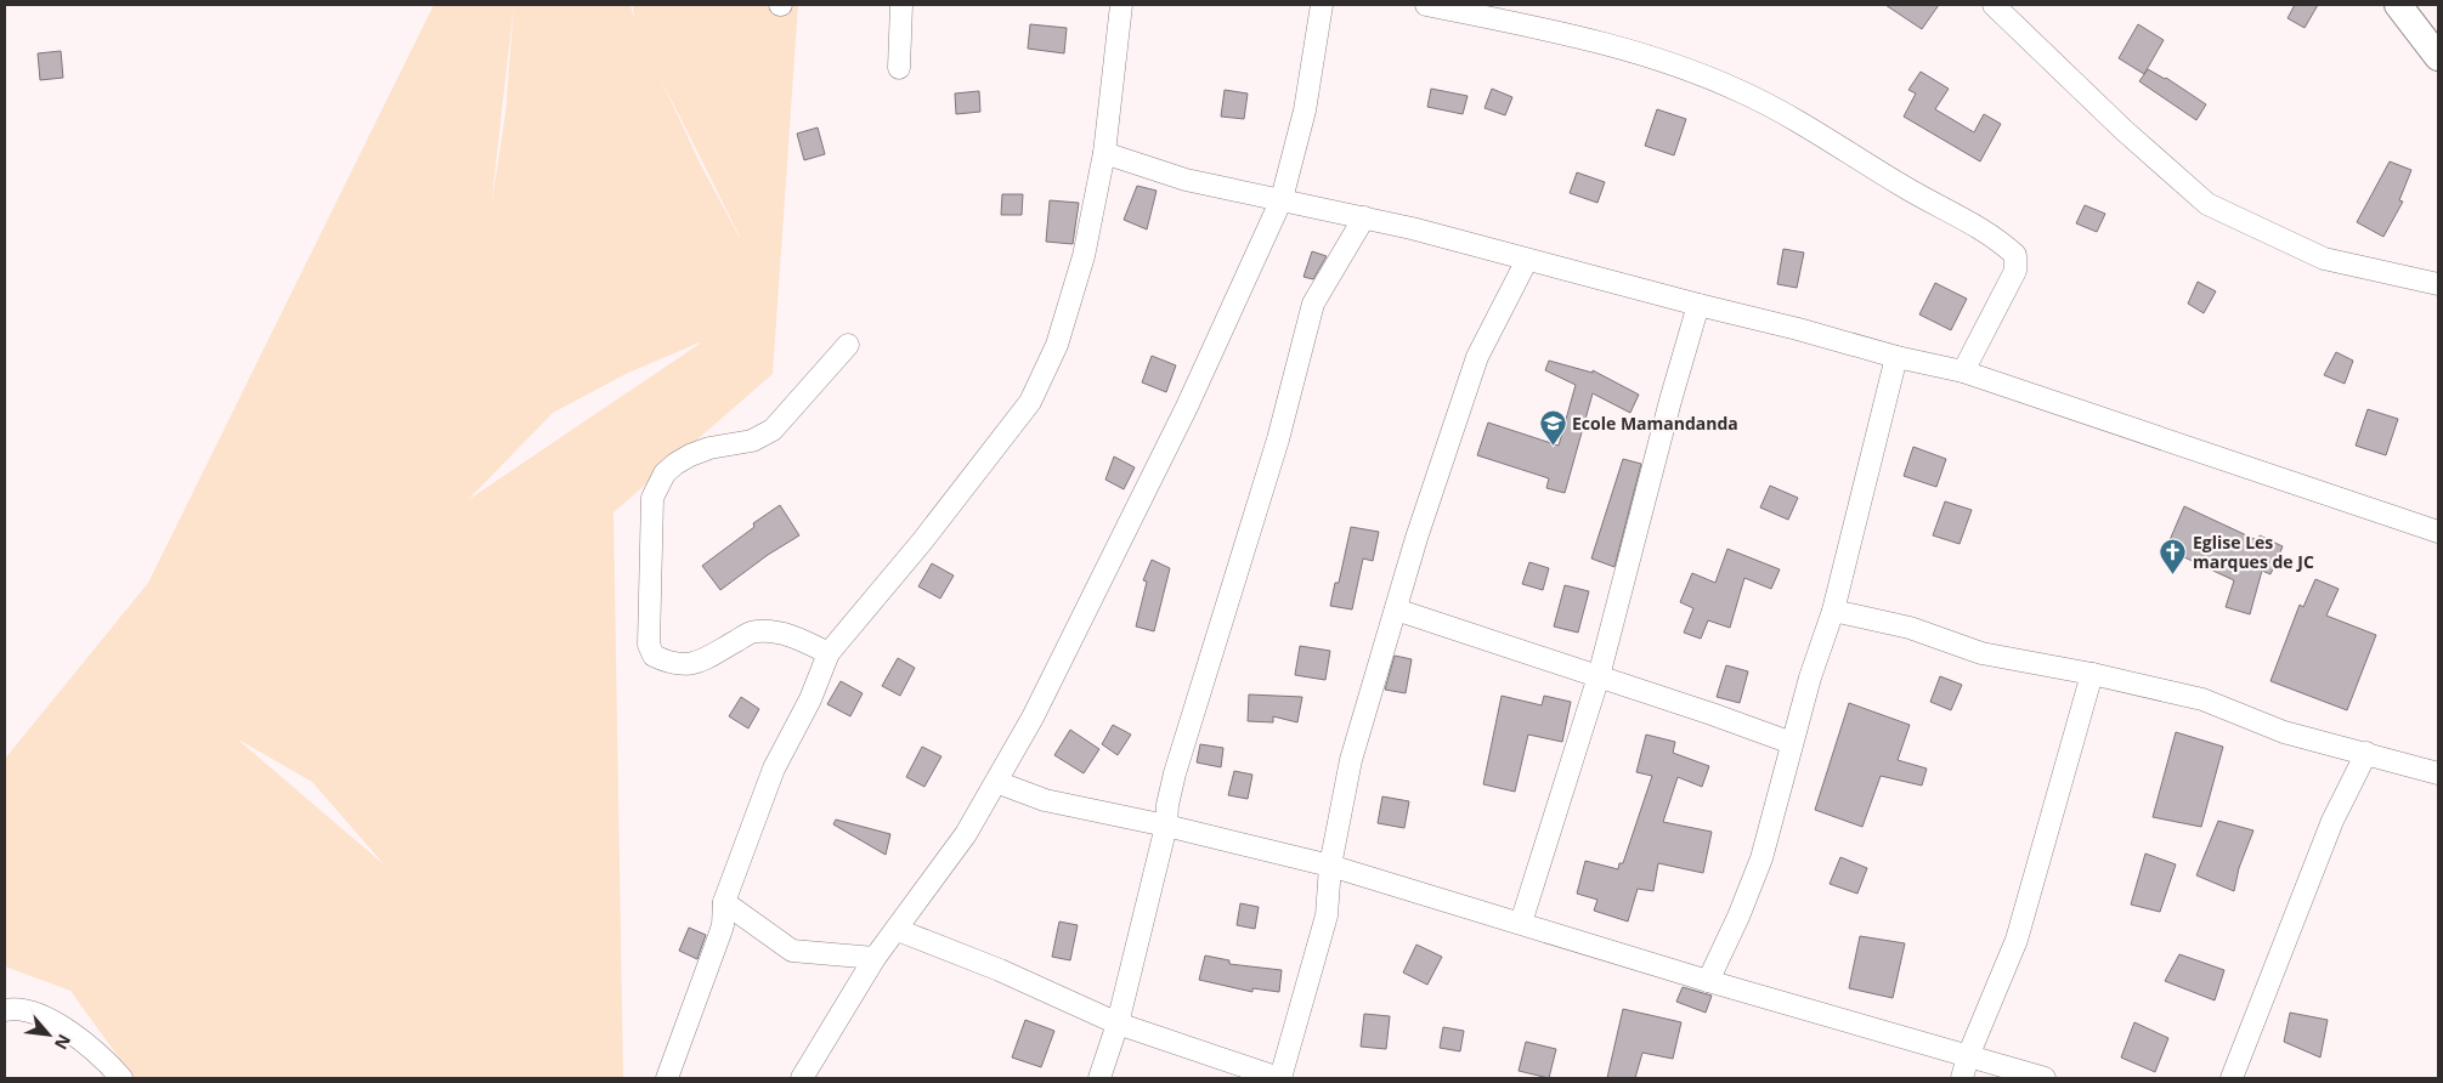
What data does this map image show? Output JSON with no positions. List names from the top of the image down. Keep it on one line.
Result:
{"places":{"school or university":["Ecole Mamandanda"],"church":["Eglise Les marques de JC"]},"north":"bottom right"}
